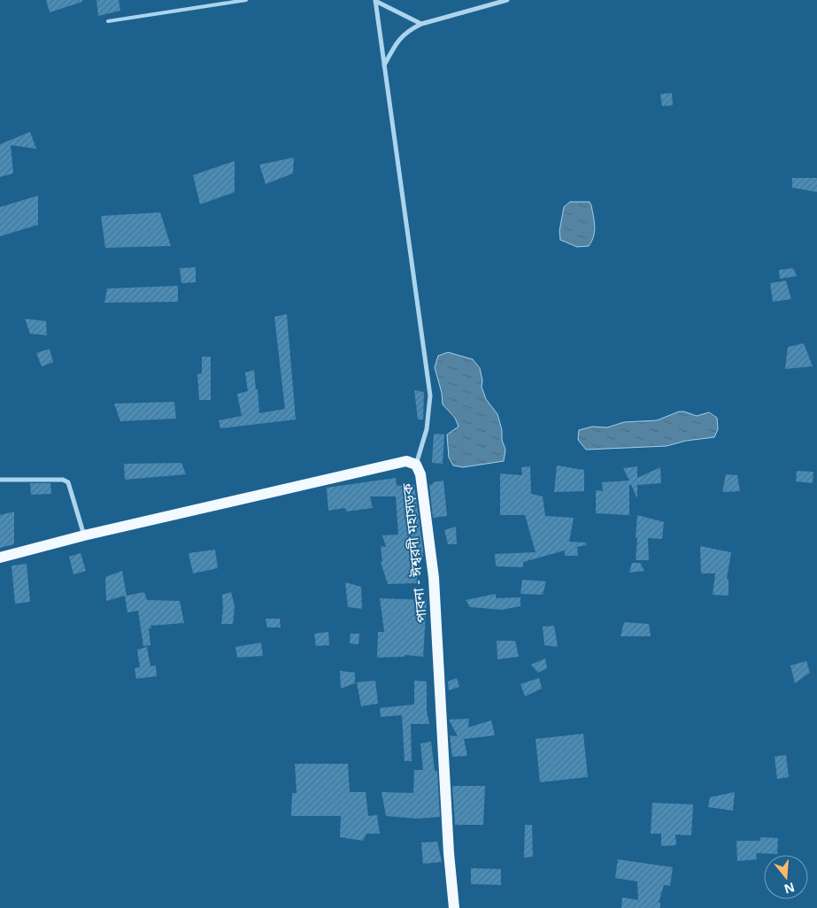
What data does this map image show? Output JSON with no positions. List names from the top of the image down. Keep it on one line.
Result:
{"streets":{"main road":["পাবনা - ঈশ্বরদী মহাসড়ক"]},"north":"bottom"}
